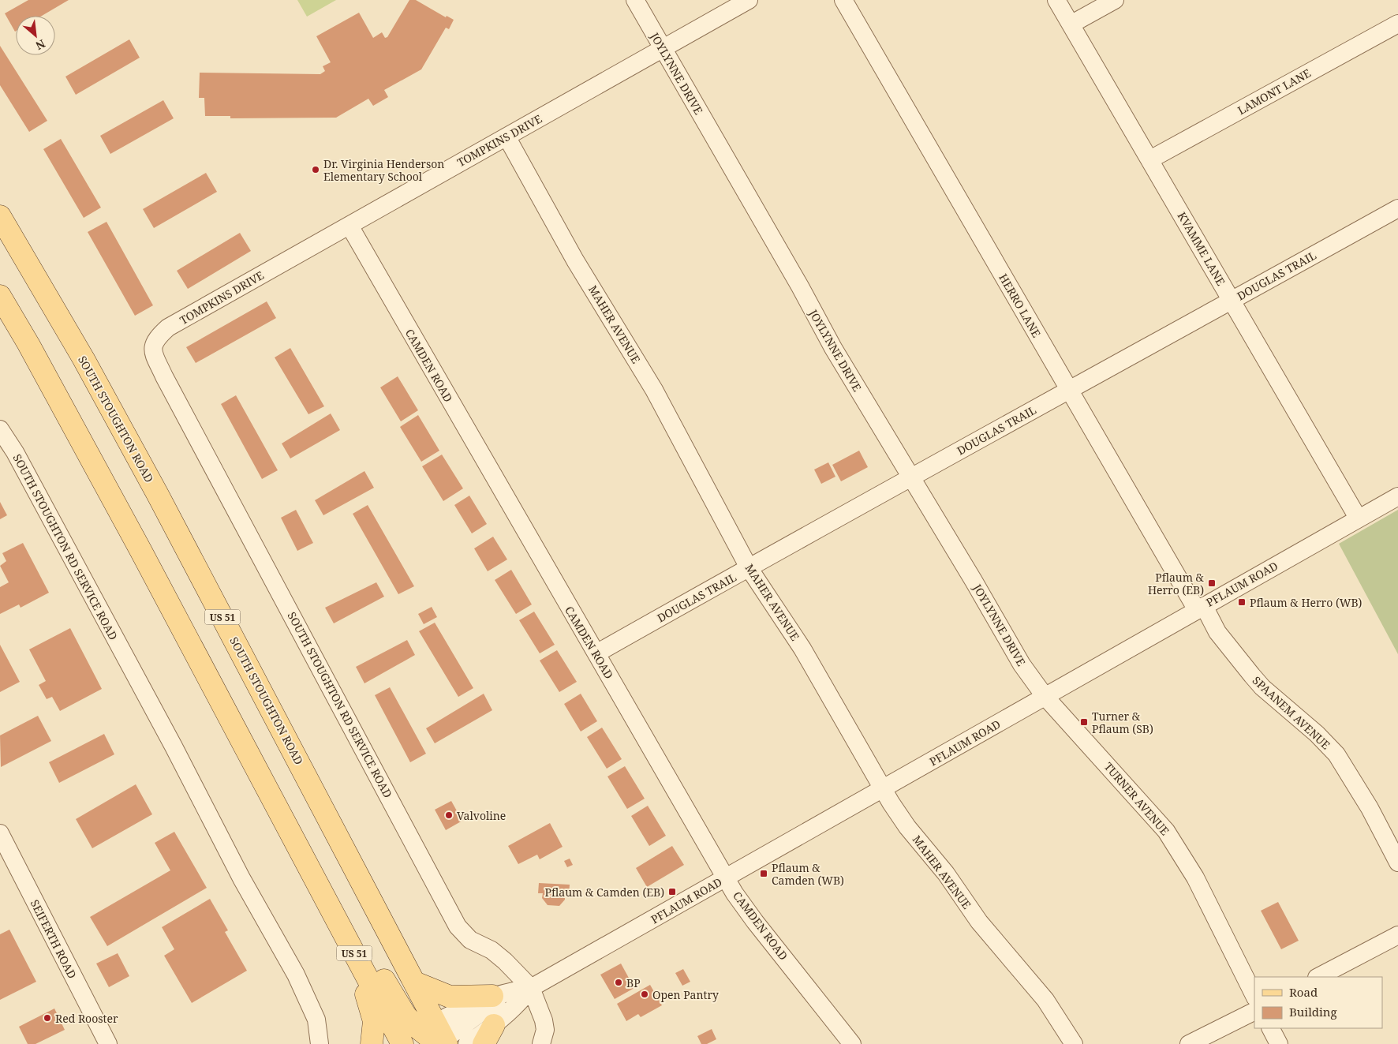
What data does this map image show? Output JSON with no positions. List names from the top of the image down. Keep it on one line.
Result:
{"streets":{"main road":["SOUTH STOUGHTON ROAD","US 51"],"street":["JOYLYNNE DRIVE","LAMONT LANE","TOMPKINS DRIVE","KVAMME LANE","DOUGLAS TRAIL","HERRO LANE","MAHER AVENUE","CAMDEN ROAD","SOUTH STOUGHTON RD SERVICE ROAD","PFLAUM ROAD","SPAANEM AVENUE","TURNER AVENUE","SEIFERTH ROAD"]},"crossings":[["JOYLYNNE DRIVE","TOMPKINS DRIVE"],["JOYLYNNE DRIVE","DOUGLAS TRAIL"],["JOYLYNNE DRIVE","PFLAUM ROAD"],["JOYLYNNE DRIVE","TURNER AVENUE"],["LAMONT LANE","KVAMME LANE"],["TOMPKINS DRIVE","MAHER AVENUE"],["TOMPKINS DRIVE","CAMDEN ROAD"],["TOMPKINS DRIVE","SOUTH STOUGHTON RD SERVICE ROAD"],["KVAMME LANE","DOUGLAS TRAIL"],["KVAMME LANE","PFLAUM ROAD"],["DOUGLAS TRAIL","HERRO LANE"],["DOUGLAS TRAIL","MAHER AVENUE"],["DOUGLAS TRAIL","CAMDEN ROAD"],["HERRO LANE","PFLAUM ROAD"],["HERRO LANE","SPAANEM AVENUE"],["MAHER AVENUE","PFLAUM ROAD"],["CAMDEN ROAD","PFLAUM ROAD"],["SOUTH STOUGHTON ROAD","PFLAUM ROAD"],["SOUTH STOUGHTON ROAD","US 51"],["SOUTH STOUGHTON RD SERVICE ROAD","PFLAUM ROAD"],["PFLAUM ROAD","US 51"],["PFLAUM ROAD","SPAANEM AVENUE"],["PFLAUM ROAD","TURNER AVENUE"]],"places":{"other":["Dr. Virginia Henderson Elementary School","Valvoline","BP","Open Pantry","Red Rooster"],"transit":["Pflaum & Herro (EB)","Pflaum & Herro (WB)","Turner & Pflaum (SB)","Pflaum & Camden (WB)","Pflaum & Camden (EB)"]},"legend":["Road","Building"],"north":"bottom right"}
